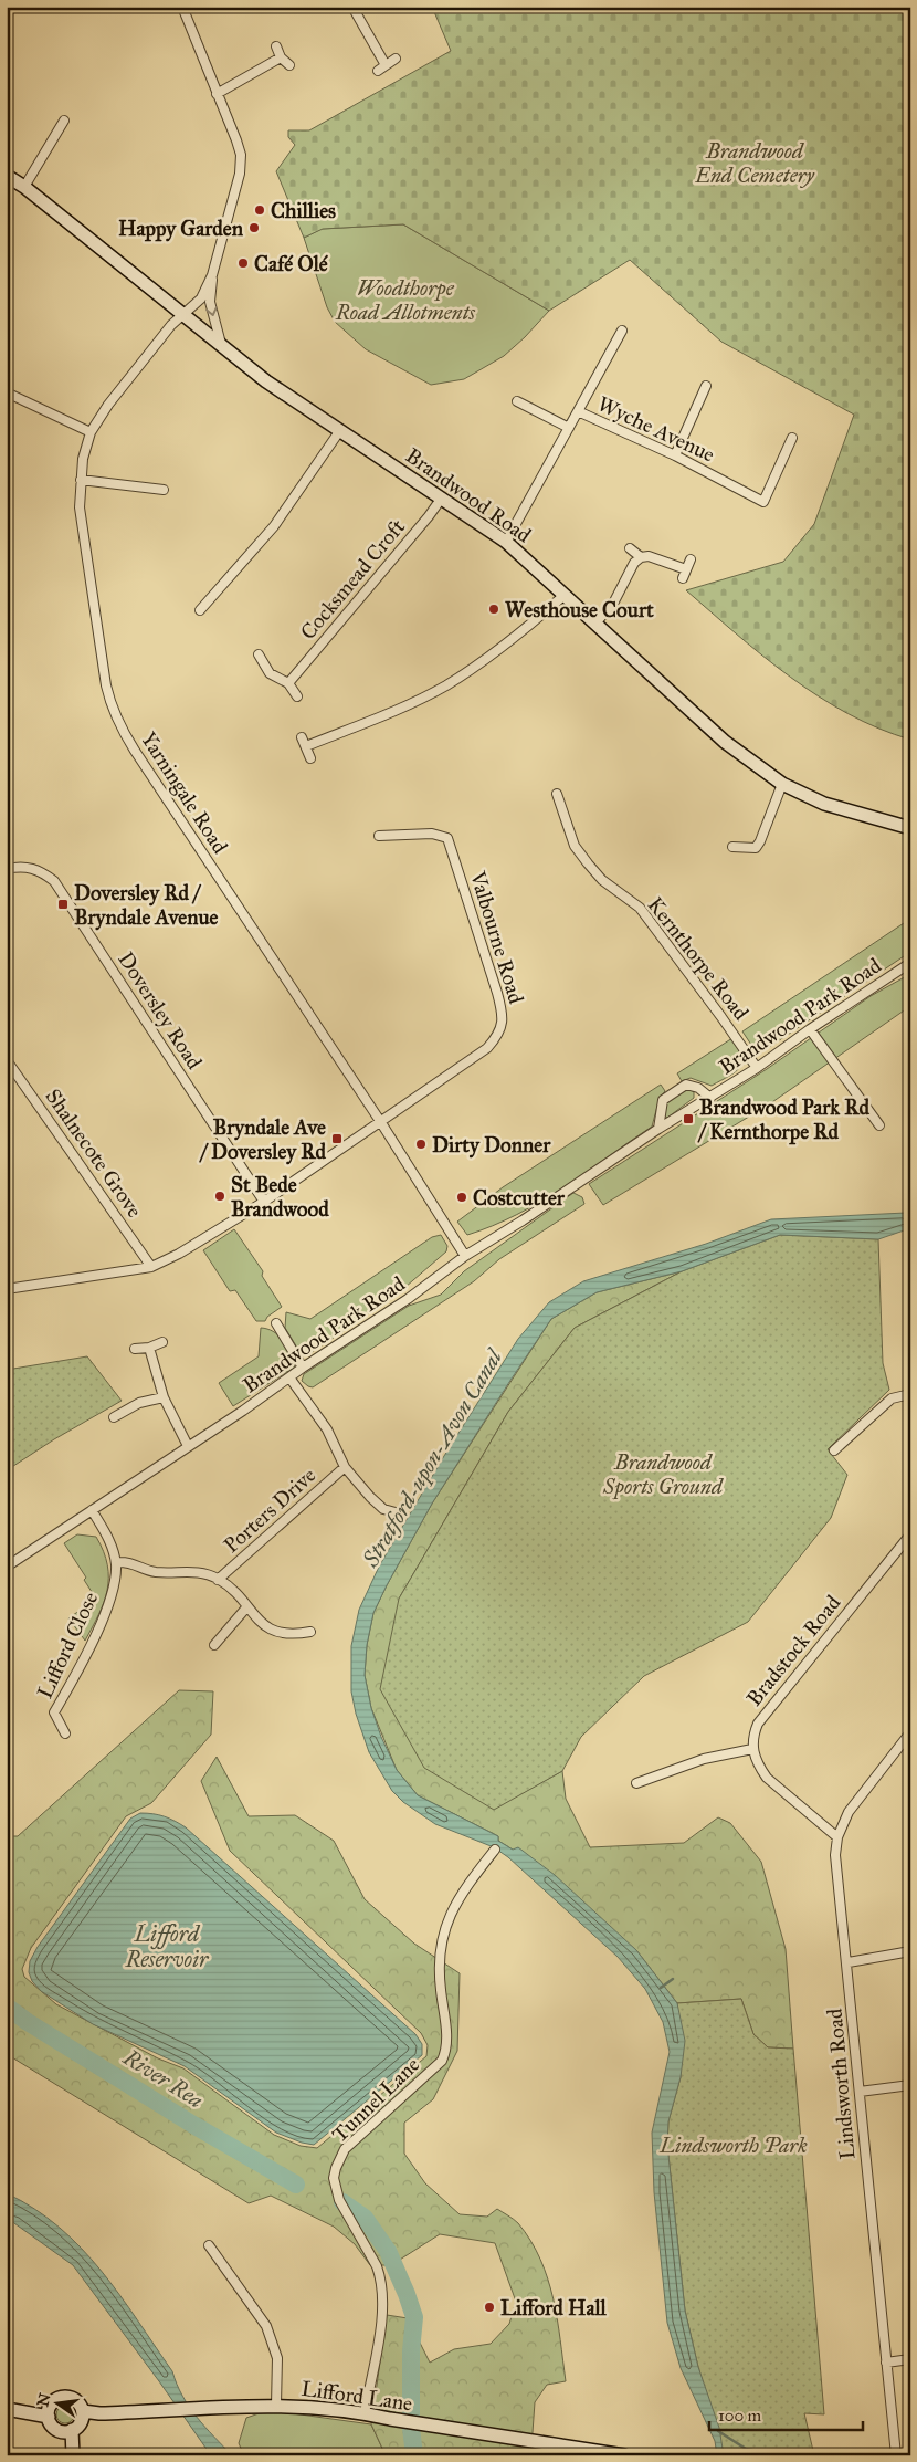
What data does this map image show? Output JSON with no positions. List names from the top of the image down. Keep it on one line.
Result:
{"streets":{"street":["Wyche Avenue","Brandwood Road","Cocksmead Croft","Yarningale Road","Valbourne Road","Kernthorpe Road","Doversley Road","Brandwood Park Road","Shalnecote Grove","Porters Drive","Lifford Close","Bradstock Road","Lindsworth Road","Tunnel Lane","Lifford Lane"]},"crossings":[["Wyche Avenue","Brandwood Road"],["Brandwood Road","Cocksmead Croft"],["Brandwood Road","Yarningale Road"],["Yarningale Road","Valbourne Road"],["Yarningale Road","Brandwood Park Road"],["Valbourne Road","Doversley Road"],["Valbourne Road","Shalnecote Grove"],["Kernthorpe Road","Brandwood Park Road"],["Brandwood Park Road","Lifford Close"],["Tunnel Lane","Lifford Lane"]],"water":["Stratford-upon-Avon Canal","Lifford Reservoir","River Rea"],"parks":["Brandwood End Cemetery","Woodthorpe Road Allotments","Brandwood Sports Ground","Lindsworth Park"],"places":{"other":["Chillies","Happy Garden","Café Olé","Westhouse Court","Dirty Donner","St Bede Brandwood","Costcutter","Lifford Hall"],"transit":["Doversley Rd / Bryndale Avenue","Brandwood Park Rd / Kernthorpe Rd","Bryndale Ave / Doversley Rd"]},"scale_bar":"100 m","north":"left"}
